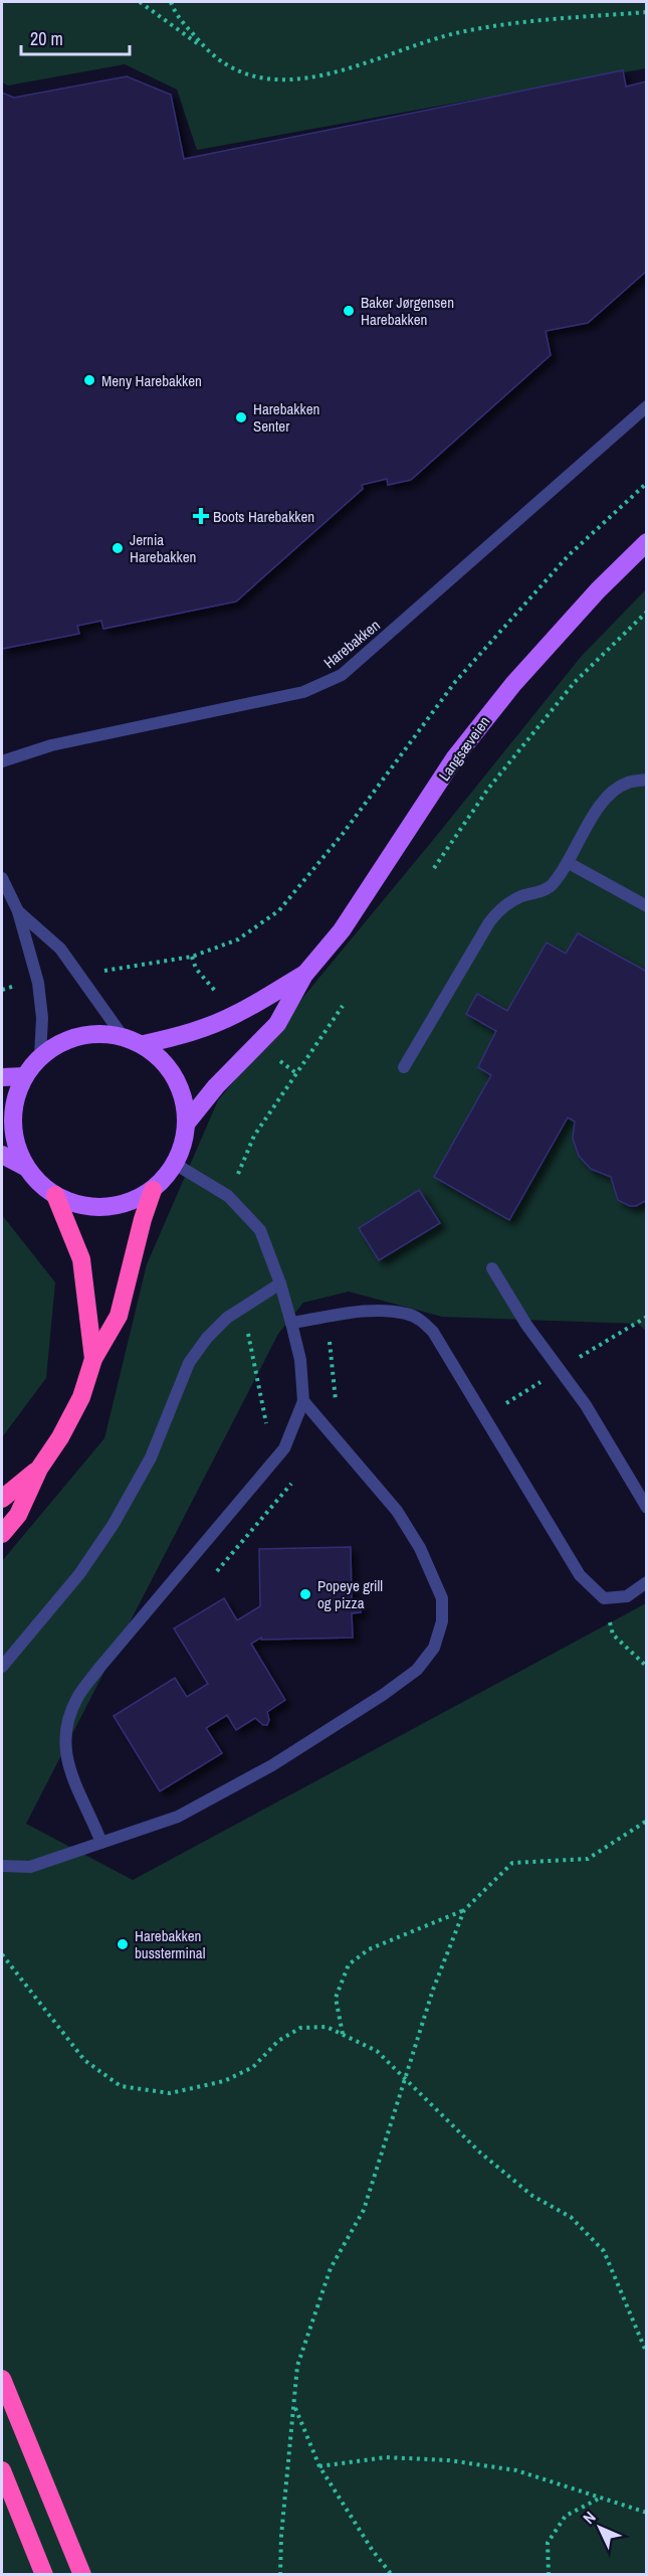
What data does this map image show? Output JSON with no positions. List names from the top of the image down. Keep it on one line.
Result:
{"streets":{"main road":["Langsæveien"],"lane":["Harebakken"]},"places":{"other":["Baker Jørgensen Harebakken","Meny Harebakken","Harebakken Senter","Jernia Harebakken","Popeye grill og pizza","Harebakken bussterminal"],"health":["Boots Harebakken"]},"scale_bar":"20 m","north":"top left"}
